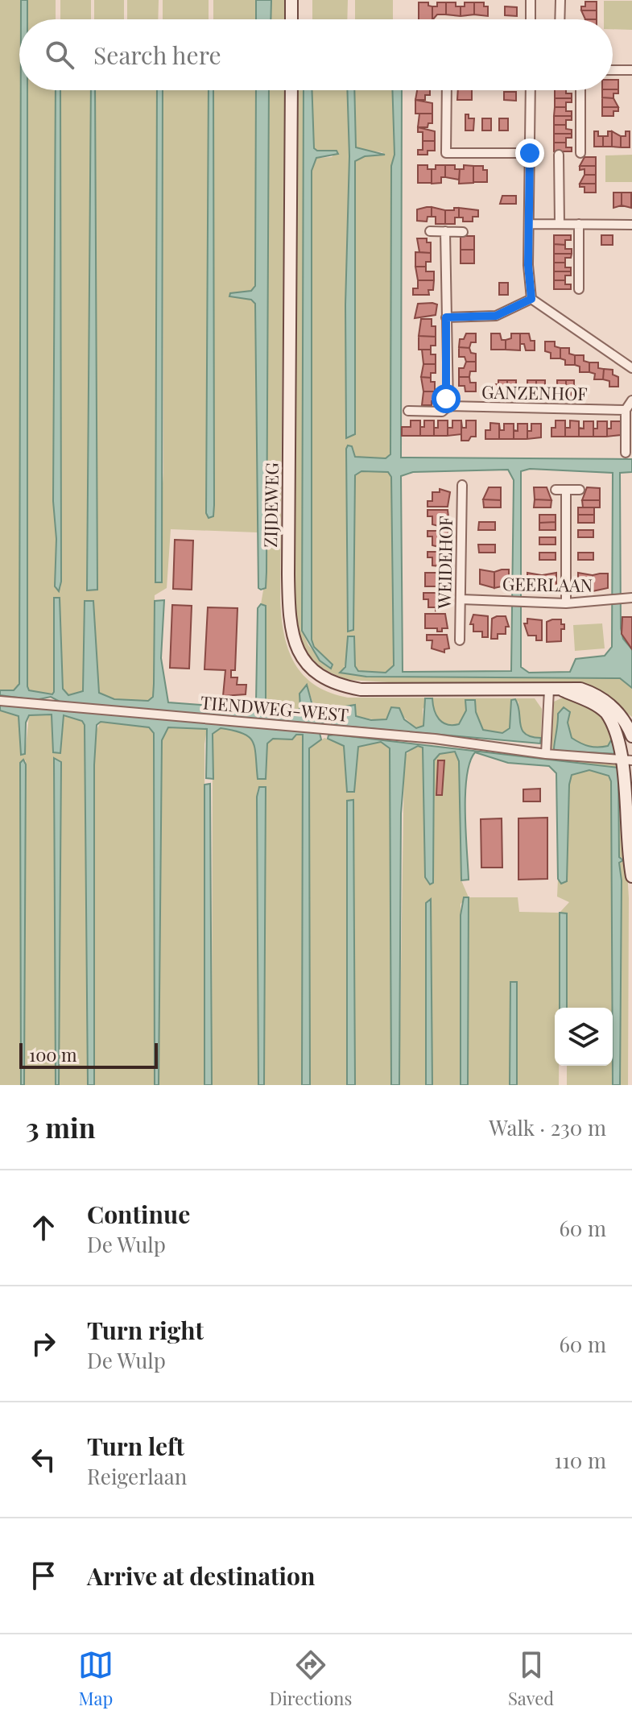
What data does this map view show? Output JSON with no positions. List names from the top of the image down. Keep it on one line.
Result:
{"streets":{"main road":["ZIJDEWEG"],"street":["GANZENHOF","WEIDEHOF","GEERLAAN","TIENDWEG-WEST"]},"crossings":[["ZIJDEWEG","TIENDWEG-WEST"],["WEIDEHOF","GEERLAAN"]],"scale_bar":"100 m","page":{"search":"Search here","scale":"100 m","heading":["3 min","Walk · 230 m"],"list":[["Continue","De Wulp","60 m"],["Turn right","De Wulp","60 m"],["Turn left","Reigerlaan","110 m"],"Arrive at destination"],"nav":["Map","Directions","Saved"]}}
